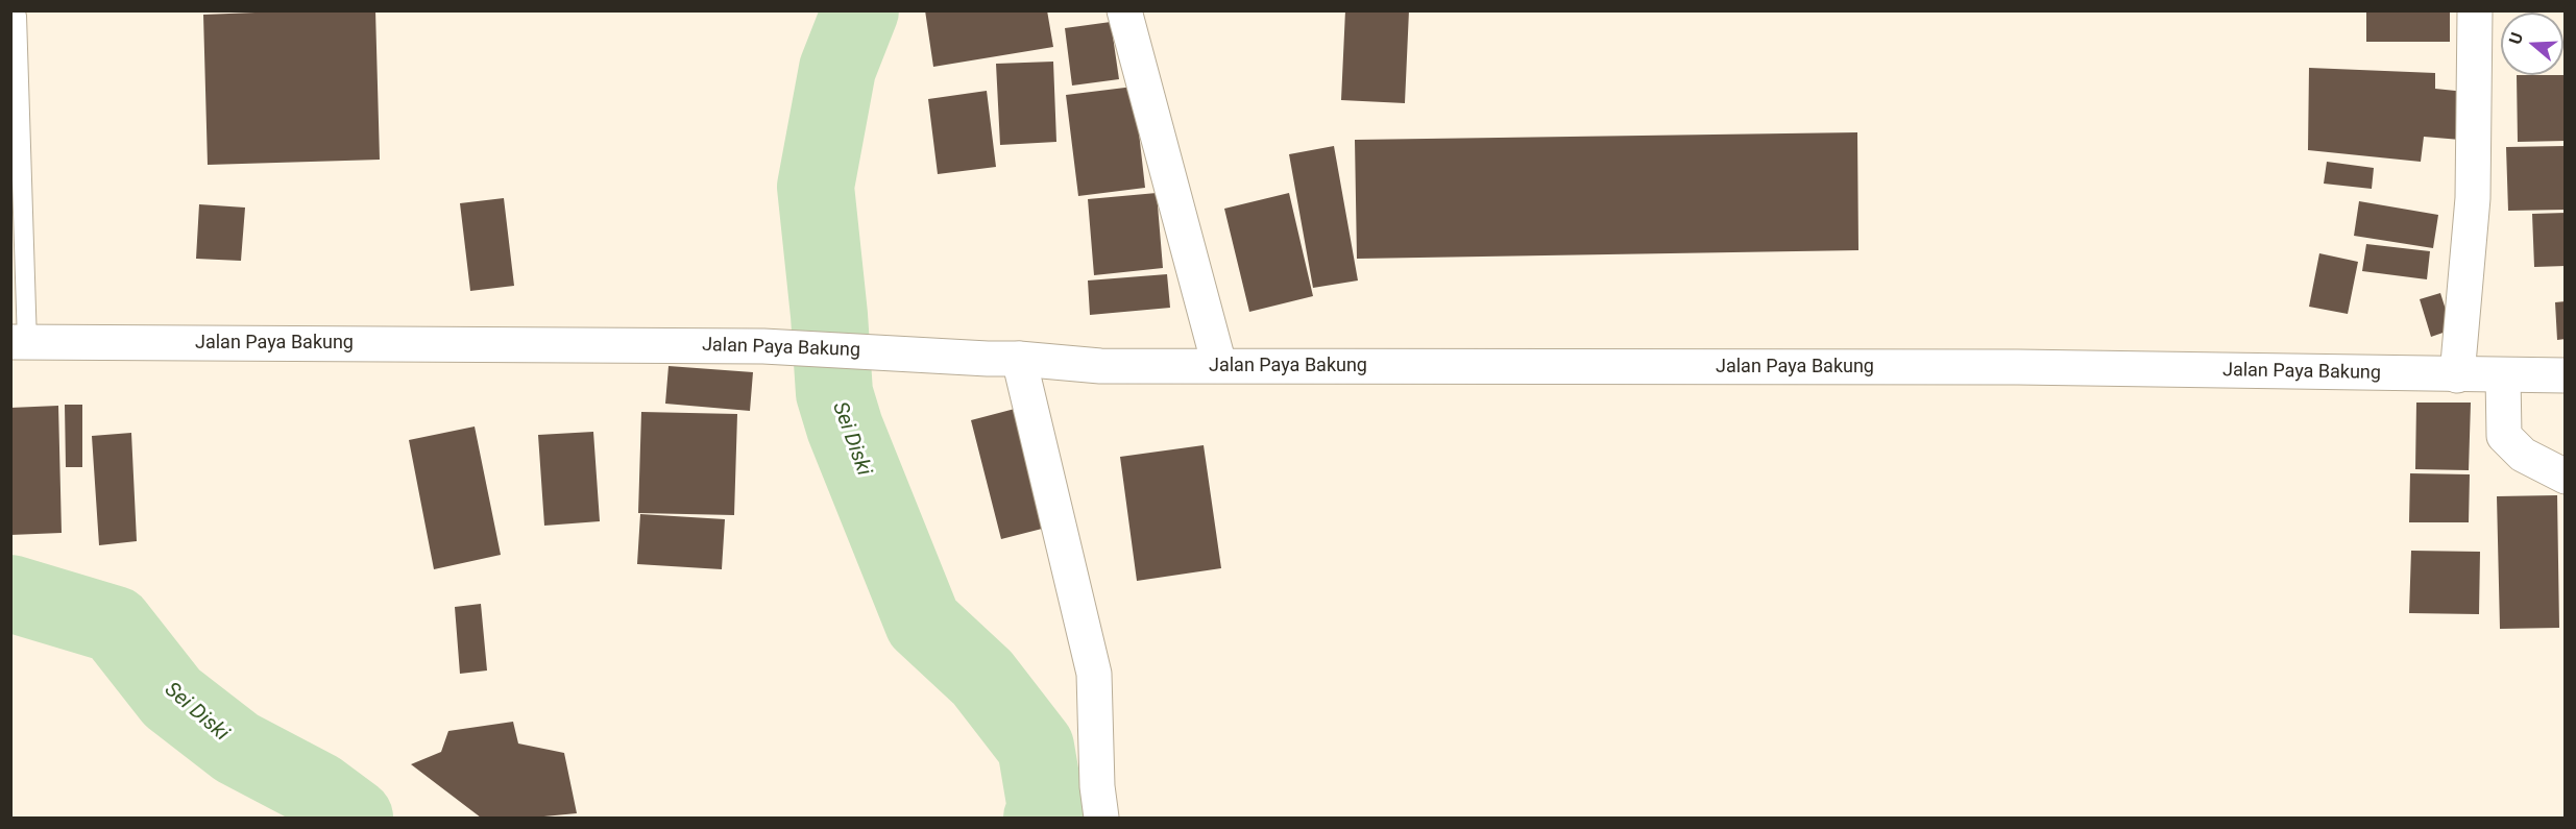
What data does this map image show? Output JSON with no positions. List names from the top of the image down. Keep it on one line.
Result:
{"streets":{"main road":["Jalan Paya Bakung"]},"water":["Sei Diski"],"north":"left"}
